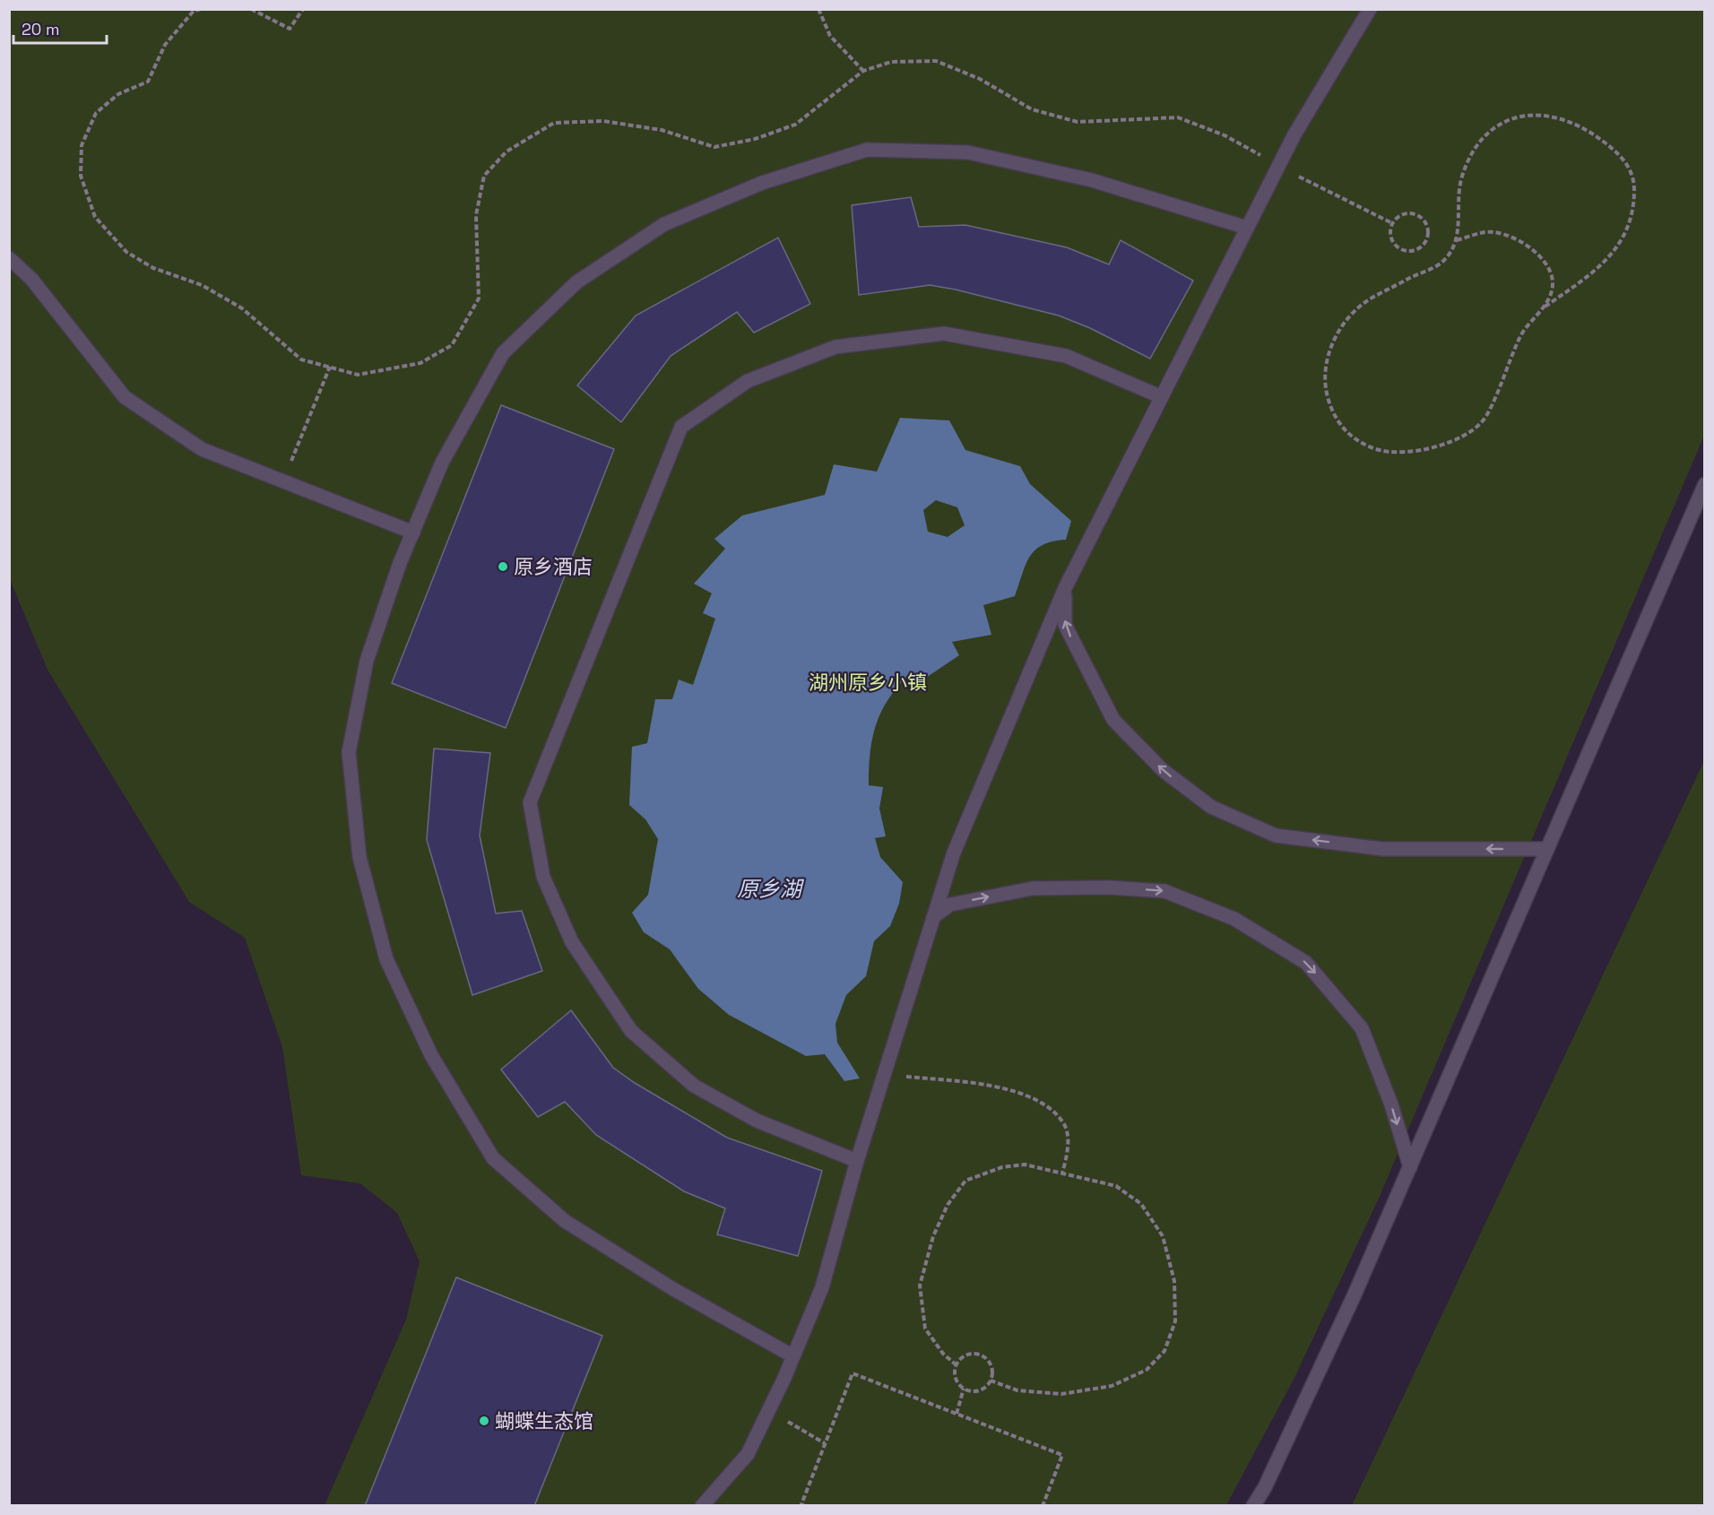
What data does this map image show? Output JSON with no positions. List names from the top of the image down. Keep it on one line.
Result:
{"water":["原乡湖"],"parks":["湖州原乡小镇"],"places":["原乡酒店","蝴蝶生态馆"],"scale_bar":"20 m"}
